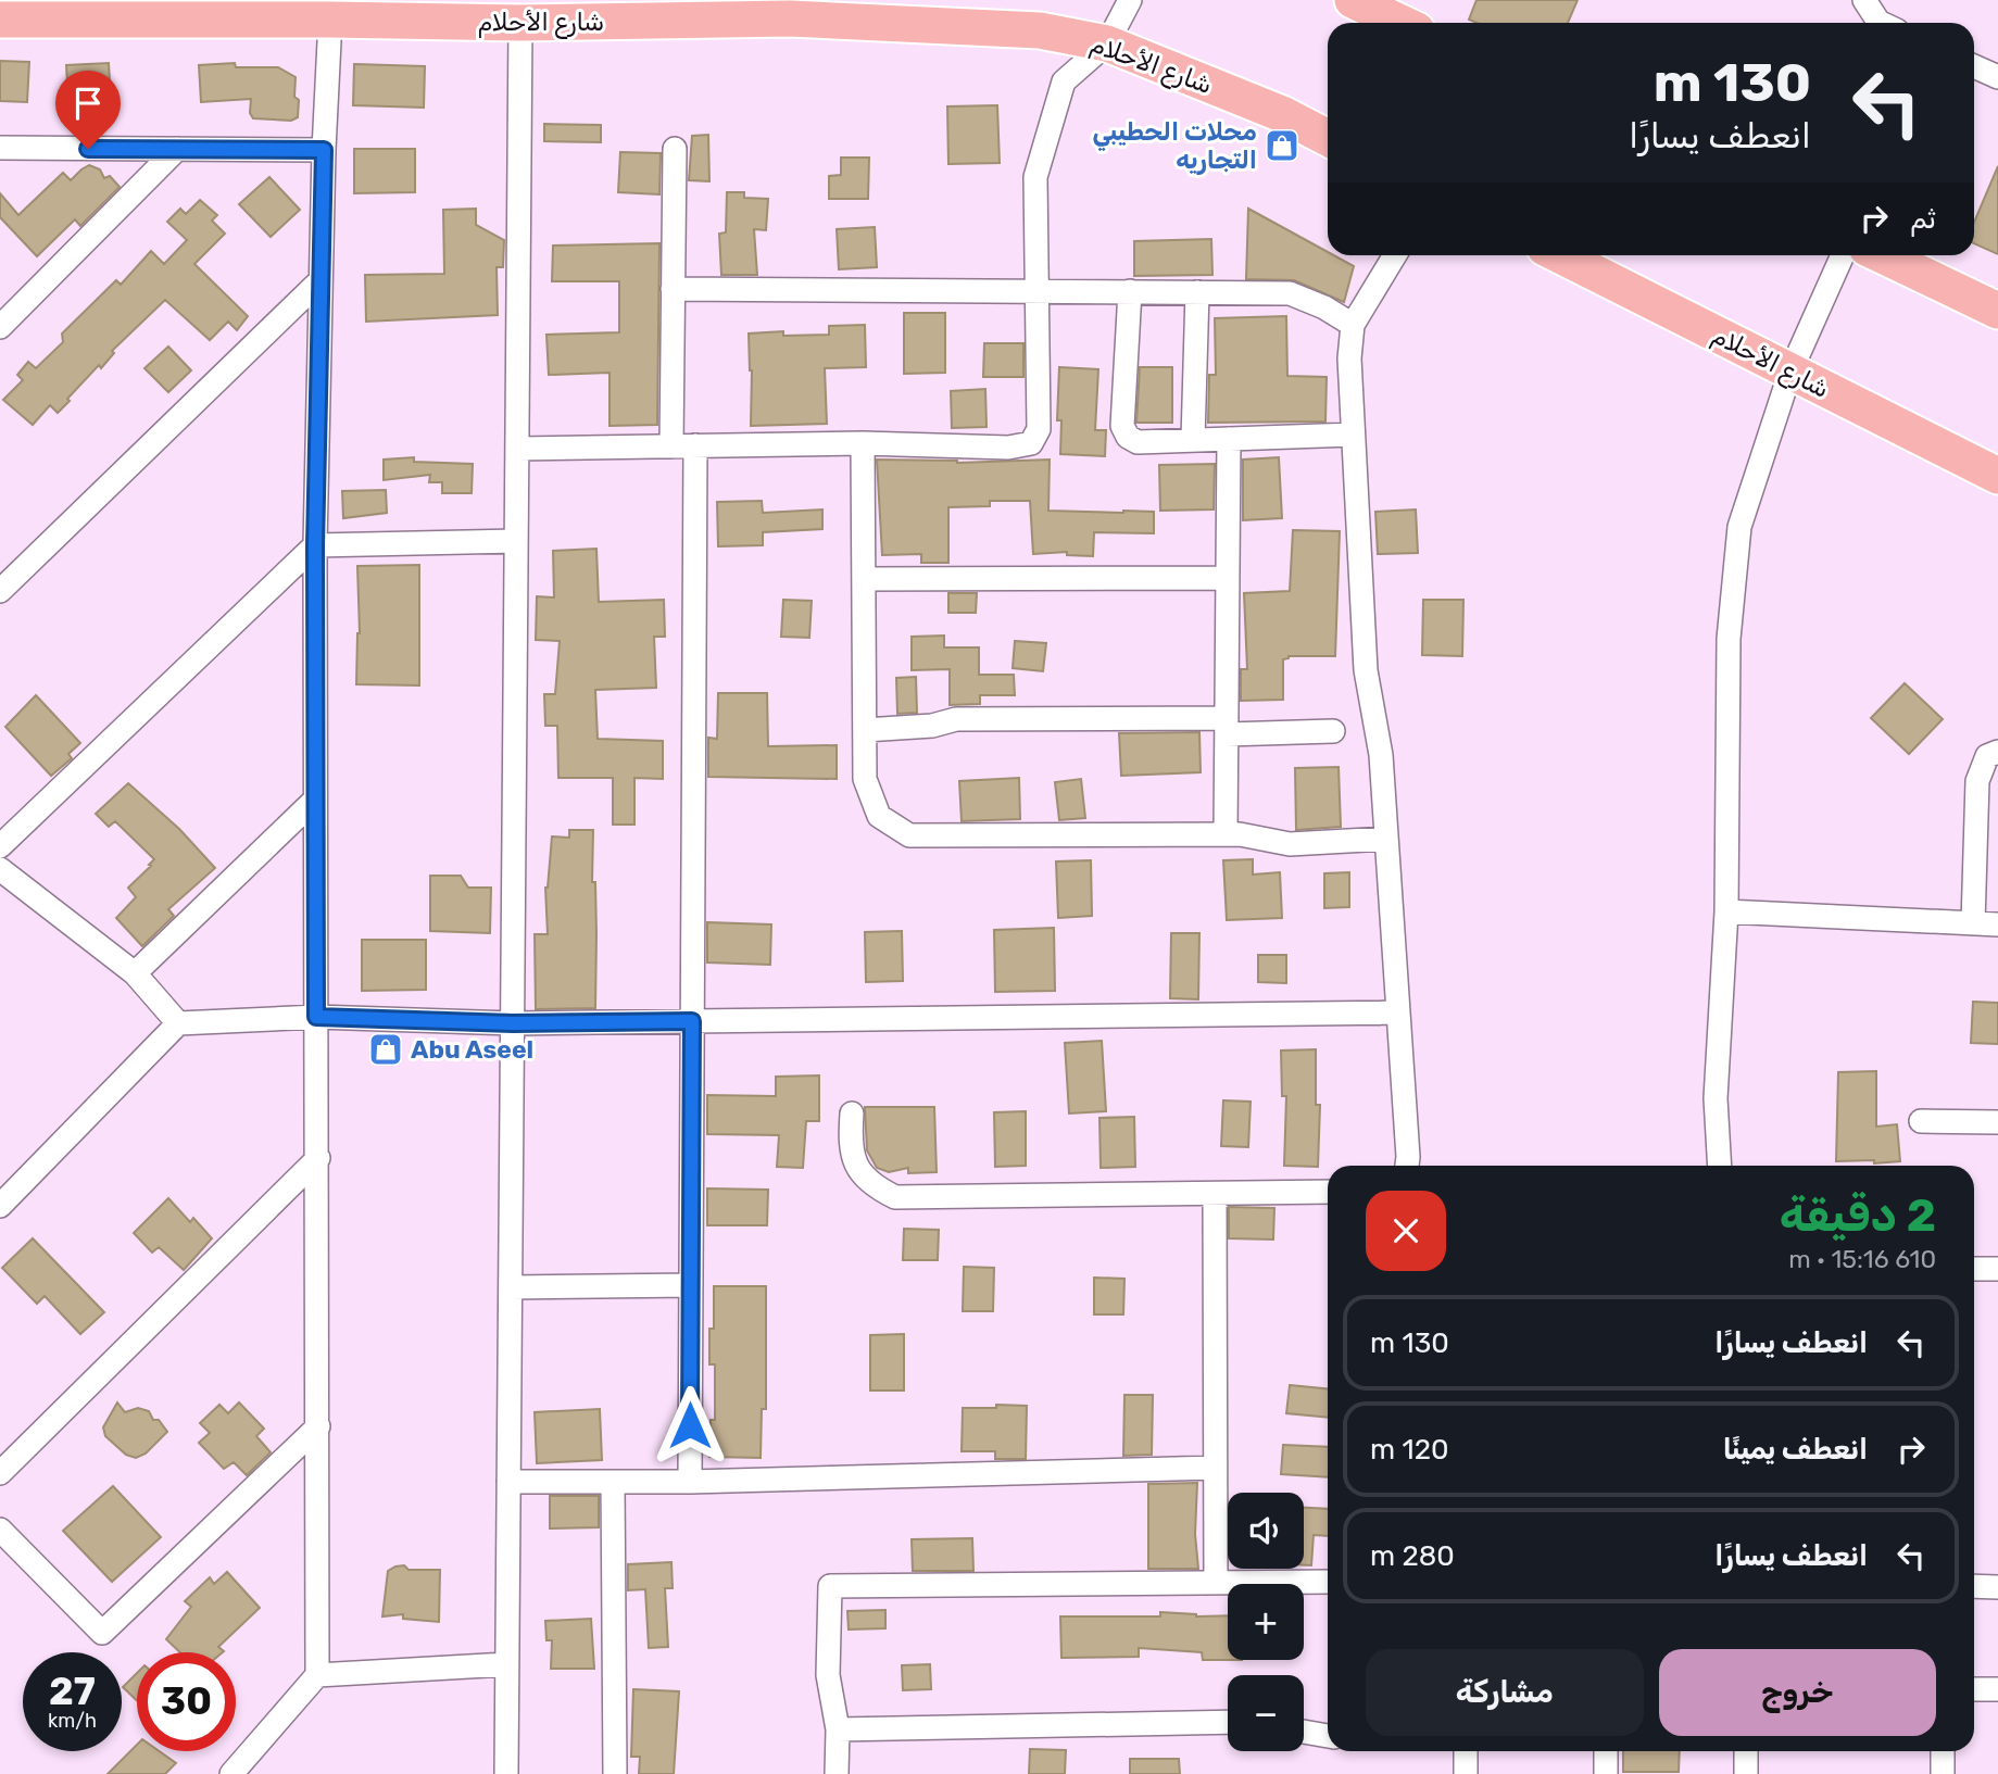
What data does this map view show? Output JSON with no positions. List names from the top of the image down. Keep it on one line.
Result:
{"streets":{"main road":["شارع الأحلام"]},"places":{"shop":["محلات الحطيبي التجاريه","Abu Aseel"]},"page":{"turn":["130 m","انعطف يسارًا"],"then":"ثم","heading":["2 دقيقة","610 m · 15:16"],"list":[{"name":"انعطف يسارًا","value":"130 m"},{"name":"انعطف يمينًا","value":"120 m"},{"name":"انعطف يسارًا","value":"280 m"}],"map_buttons":["+","−"],"buttons":["خروج","مشاركة"],"speed":"27 km/h","limit":"30"}}
